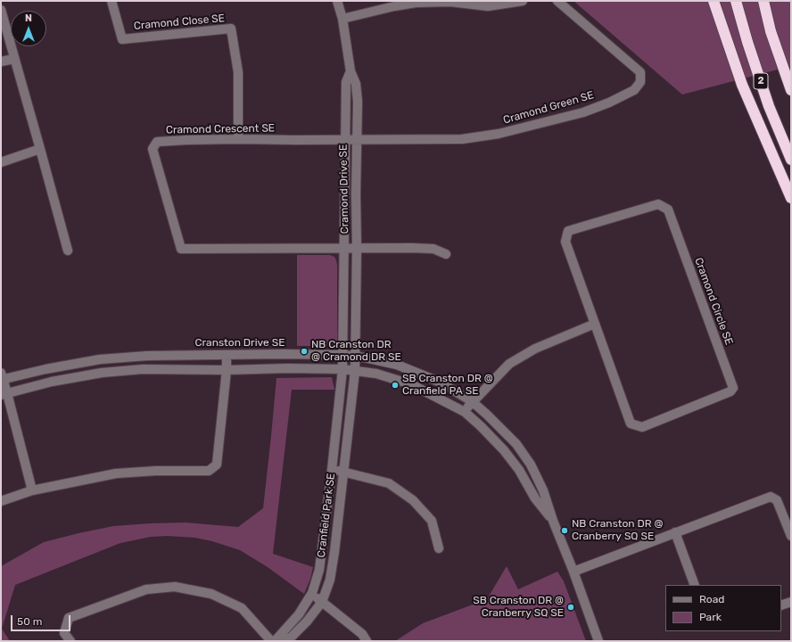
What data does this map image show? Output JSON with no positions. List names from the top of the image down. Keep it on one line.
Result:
{"streets":{"highway":["2"],"street":["Cramond Close SE","Cramond Green SE","Cramond Crescent SE","Cramond Drive SE","Cramond Circle SE","Cranston Drive SE","Cranfield Park SE"]},"crossings":[["Cramond Close SE","Cramond Crescent SE"],["Cramond Green SE","Cramond Drive SE"],["Cramond Crescent SE","Cramond Drive SE"],["Cramond Drive SE","Cranston Drive SE"],["Cramond Drive SE","Cranfield Park SE"],["Cranston Drive SE","Cranfield Park SE"]],"places":["NB Cranston DR @ Cramond DR SE","SB Cranston DR @ Cranfield PA SE","NB Cranston DR @ Cranberry SQ SE","SB Cranston DR @ Cranberry SQ SE"],"legend":["Road","Park"],"scale_bar":"50 m","north":"top"}
